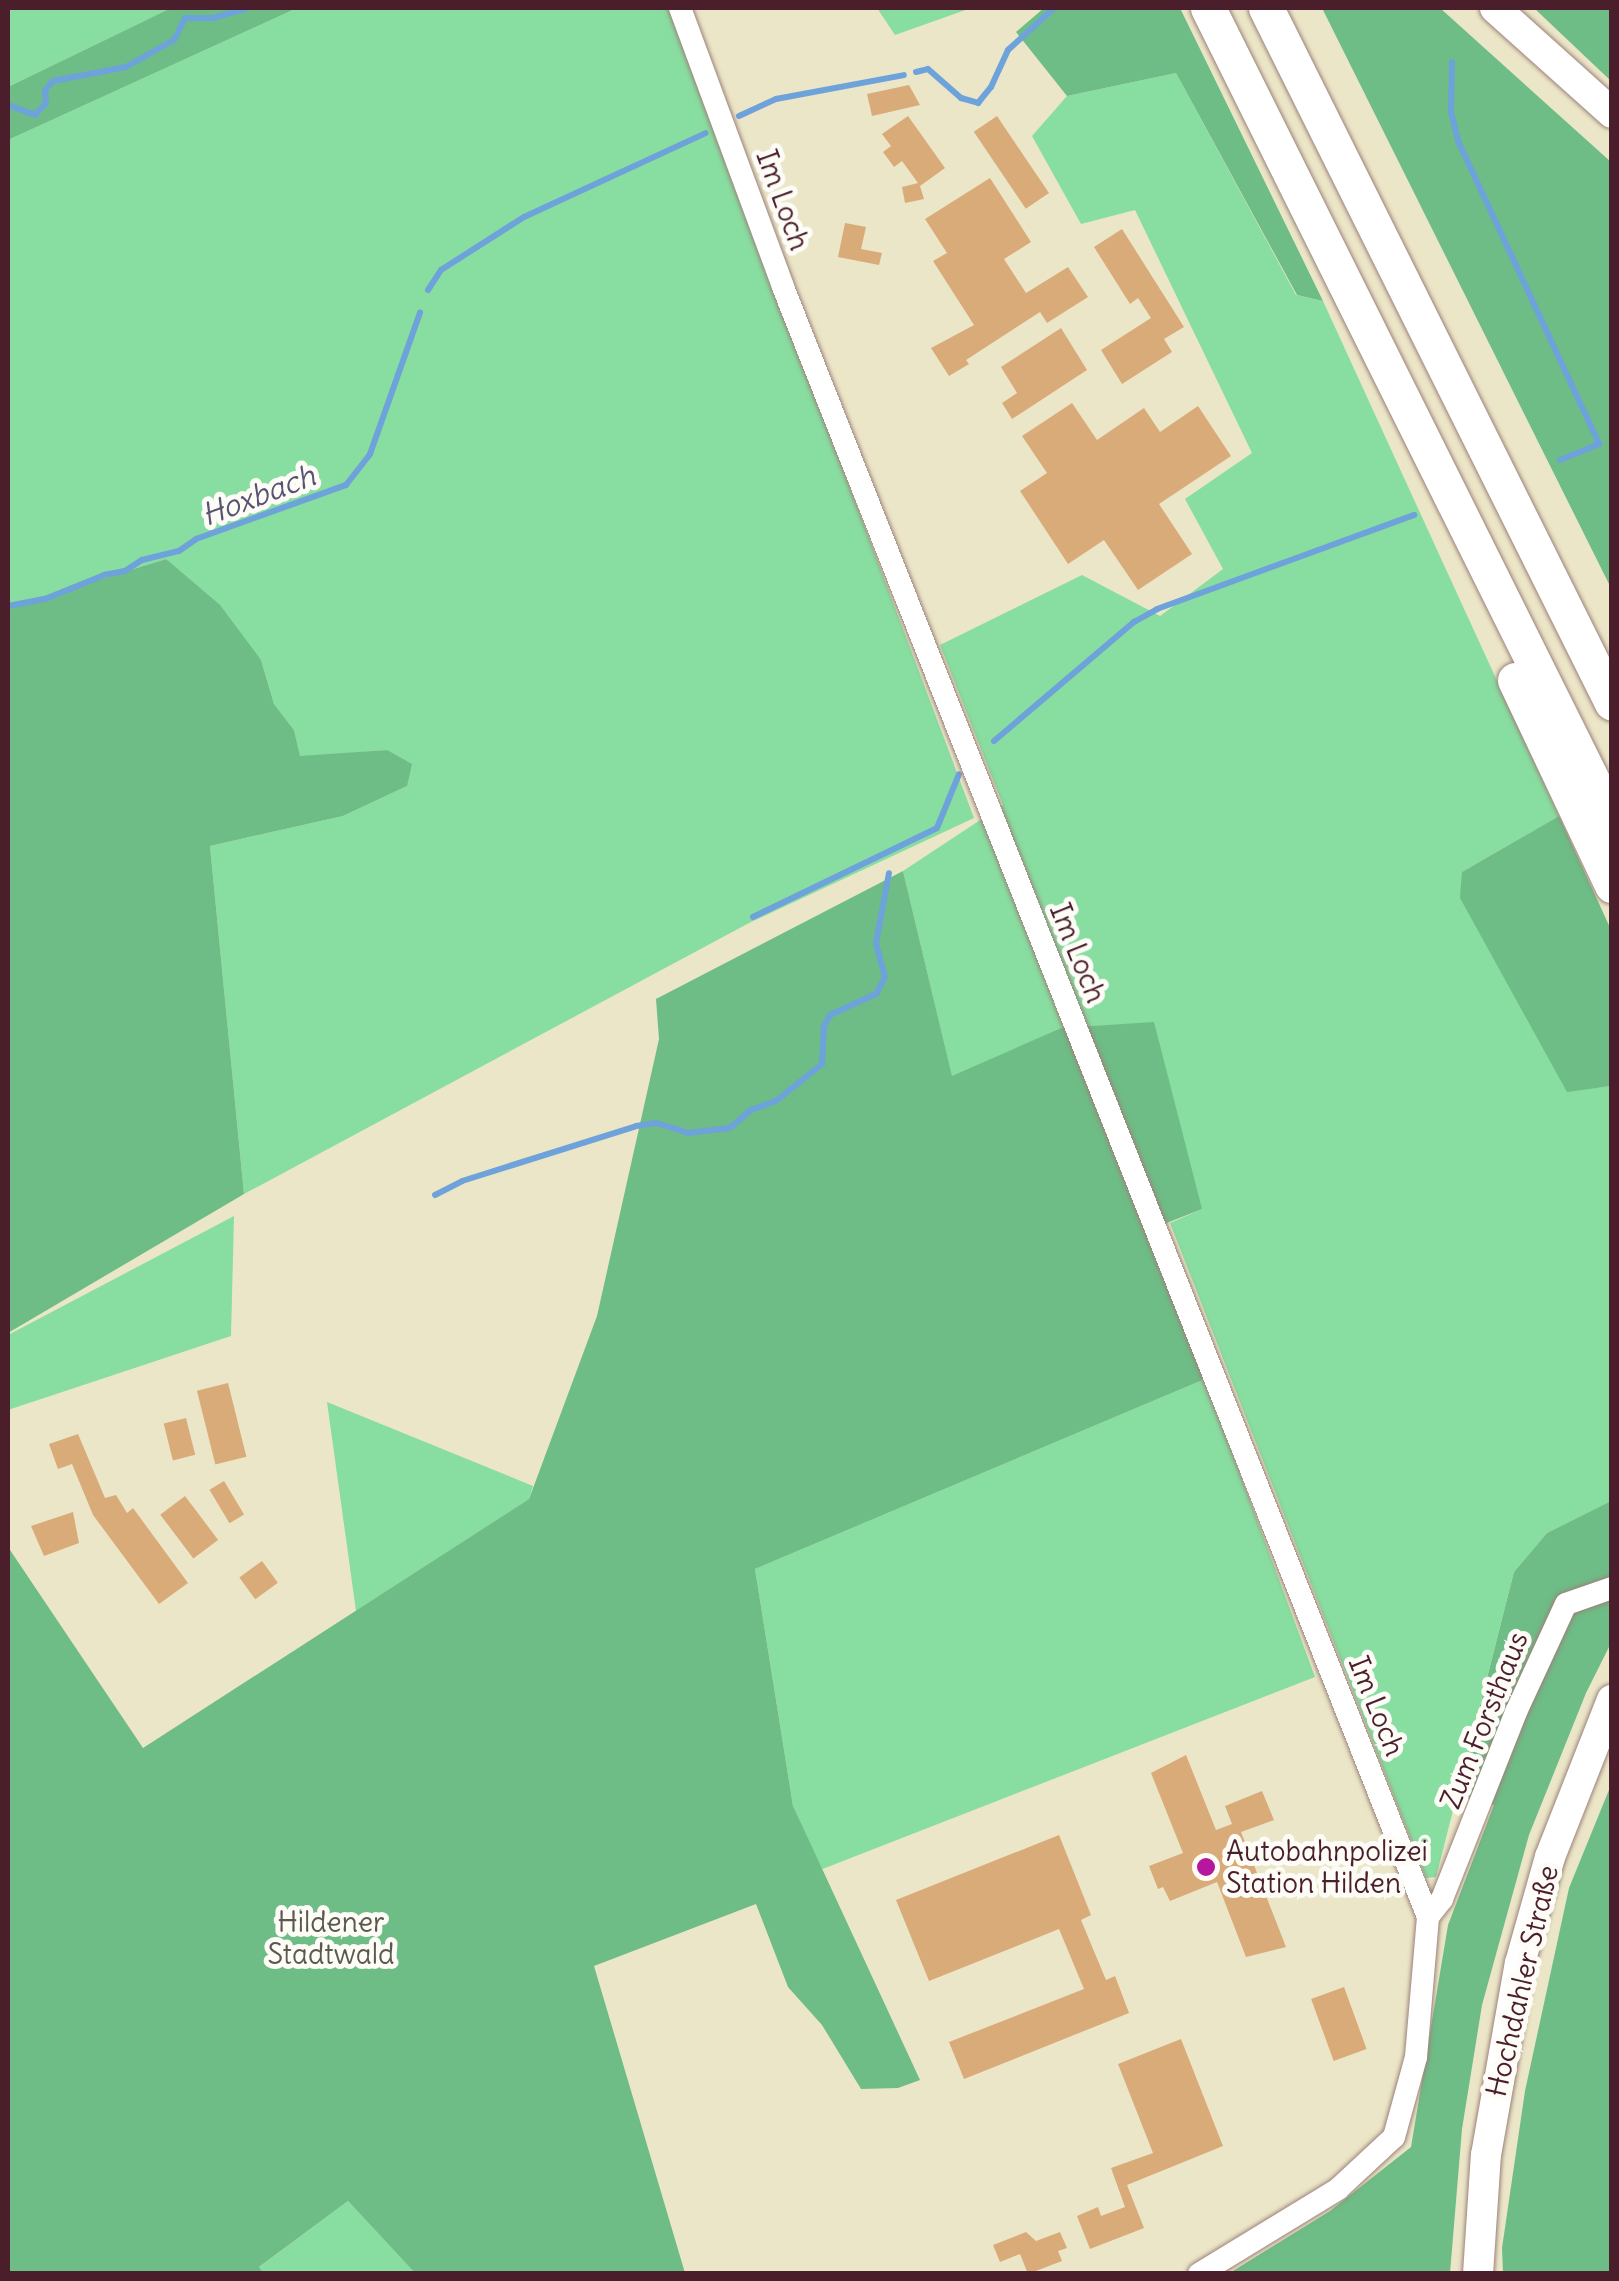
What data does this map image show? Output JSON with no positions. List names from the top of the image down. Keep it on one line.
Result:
{"streets":{"main road":["Hochdahler Straße"],"street":["Im Loch","Zum Forsthaus"]},"crossings":[["Im Loch","Zum Forsthaus"]],"water":["Hoxbach"],"parks":["Hildener Stadtwald"],"places":["Autobahnpolizei Station Hilden"]}
